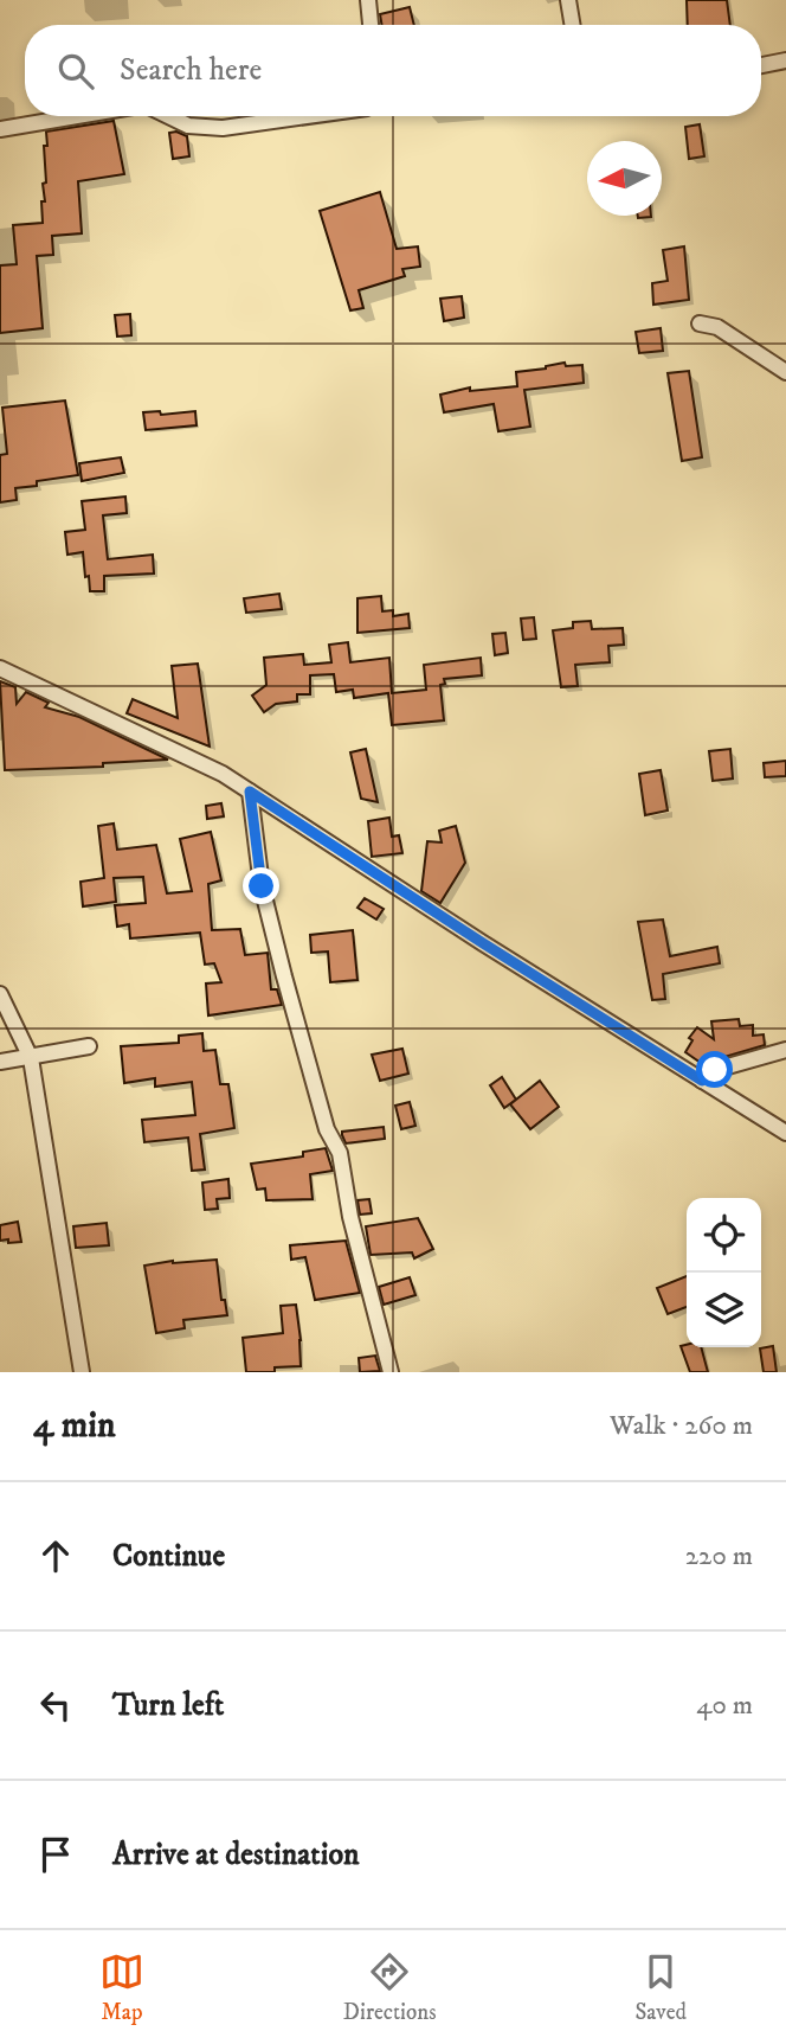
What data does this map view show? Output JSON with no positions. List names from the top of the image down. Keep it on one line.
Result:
{"north":"left","page":{"search":"Search here","heading":["4 min","Walk · 260 m"],"list":[["Continue","220 m"],["Turn left","40 m"],"Arrive at destination"],"nav":["Map","Directions","Saved"]}}
